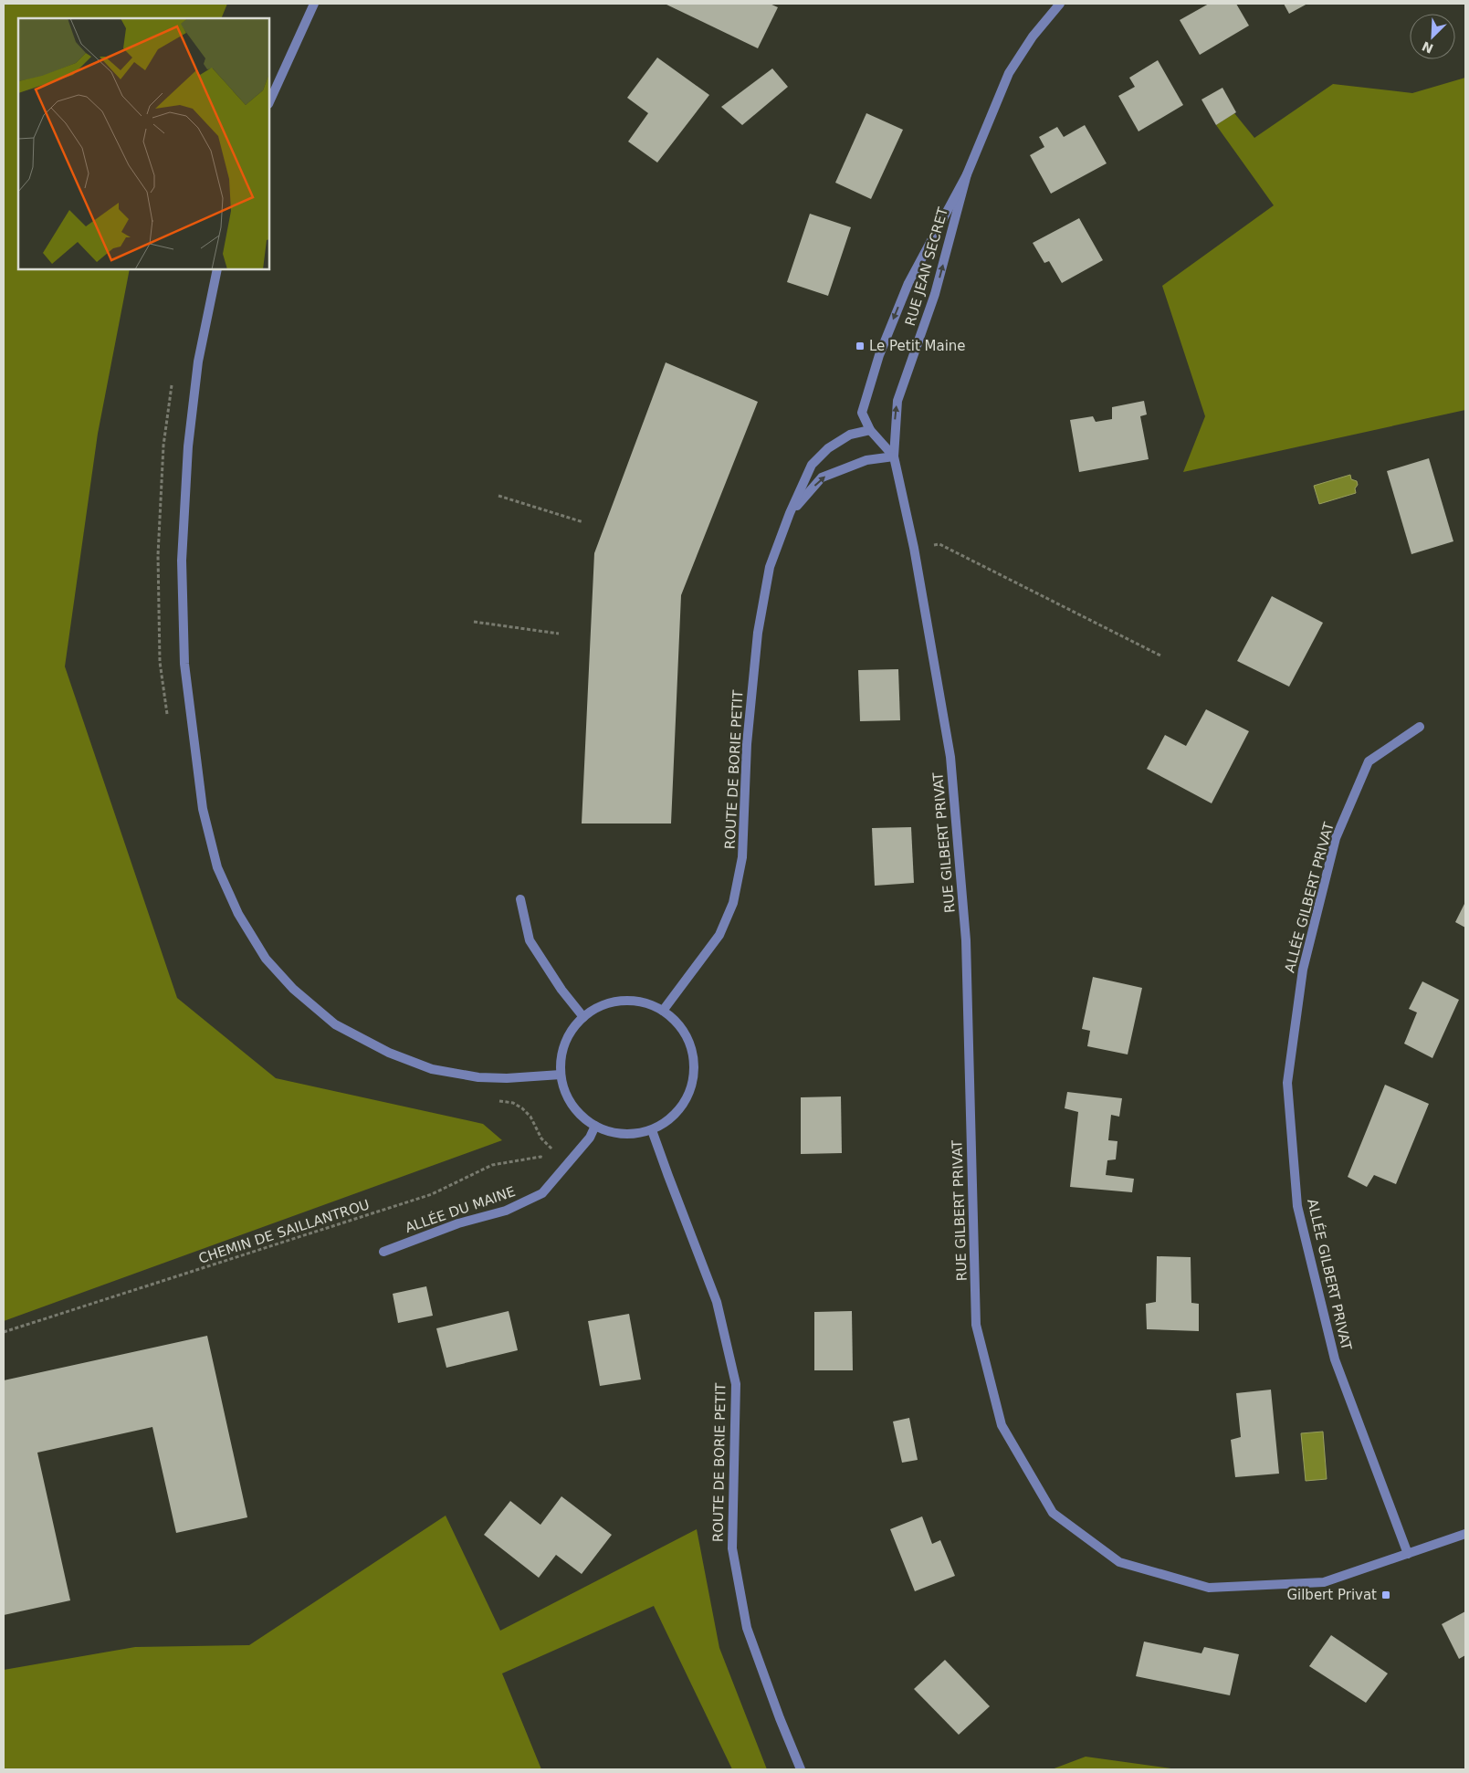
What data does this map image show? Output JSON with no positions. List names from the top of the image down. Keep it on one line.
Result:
{"streets":{"street":["RUE JEAN SECRET","ROUTE DE BORIE PETIT","RUE GILBERT PRIVAT","ALLÉE GILBERT PRIVAT","ALLÉE DU MAINE"],"path":["CHEMIN DE SAILLANTROU"]},"crossings":[["RUE JEAN SECRET","ROUTE DE BORIE PETIT"],["RUE JEAN SECRET","RUE GILBERT PRIVAT"],["ROUTE DE BORIE PETIT","RUE GILBERT PRIVAT"],["ROUTE DE BORIE PETIT","ALLÉE DU MAINE"],["RUE GILBERT PRIVAT","ALLÉE GILBERT PRIVAT"],["ALLÉE DU MAINE","CHEMIN DE SAILLANTROU"]],"places":{"transit":["Le Petit Maine","Gilbert Privat"]},"north":"bottom left"}
